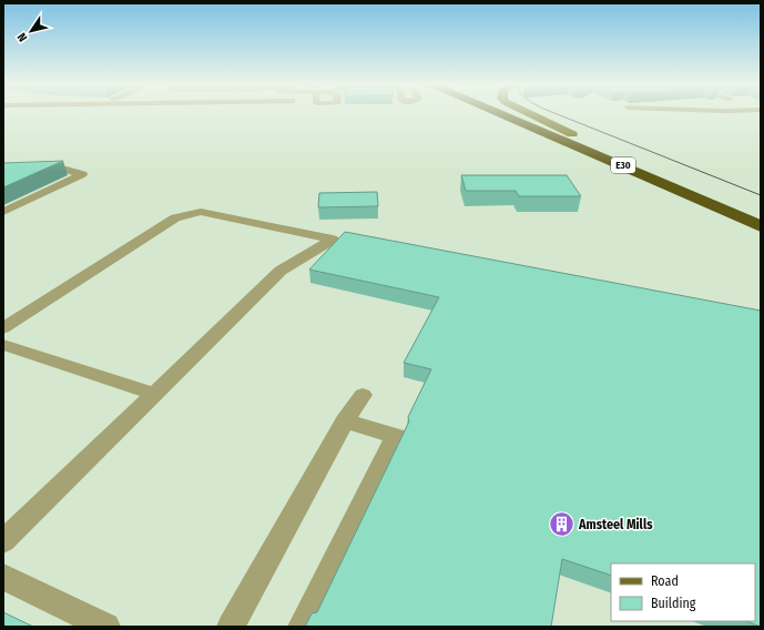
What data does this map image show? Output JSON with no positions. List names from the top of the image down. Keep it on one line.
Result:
{"streets":{"highway":["E30"]},"places":{"building":["Amsteel Mills"]},"legend":["Road","Building"],"north":"bottom left"}
